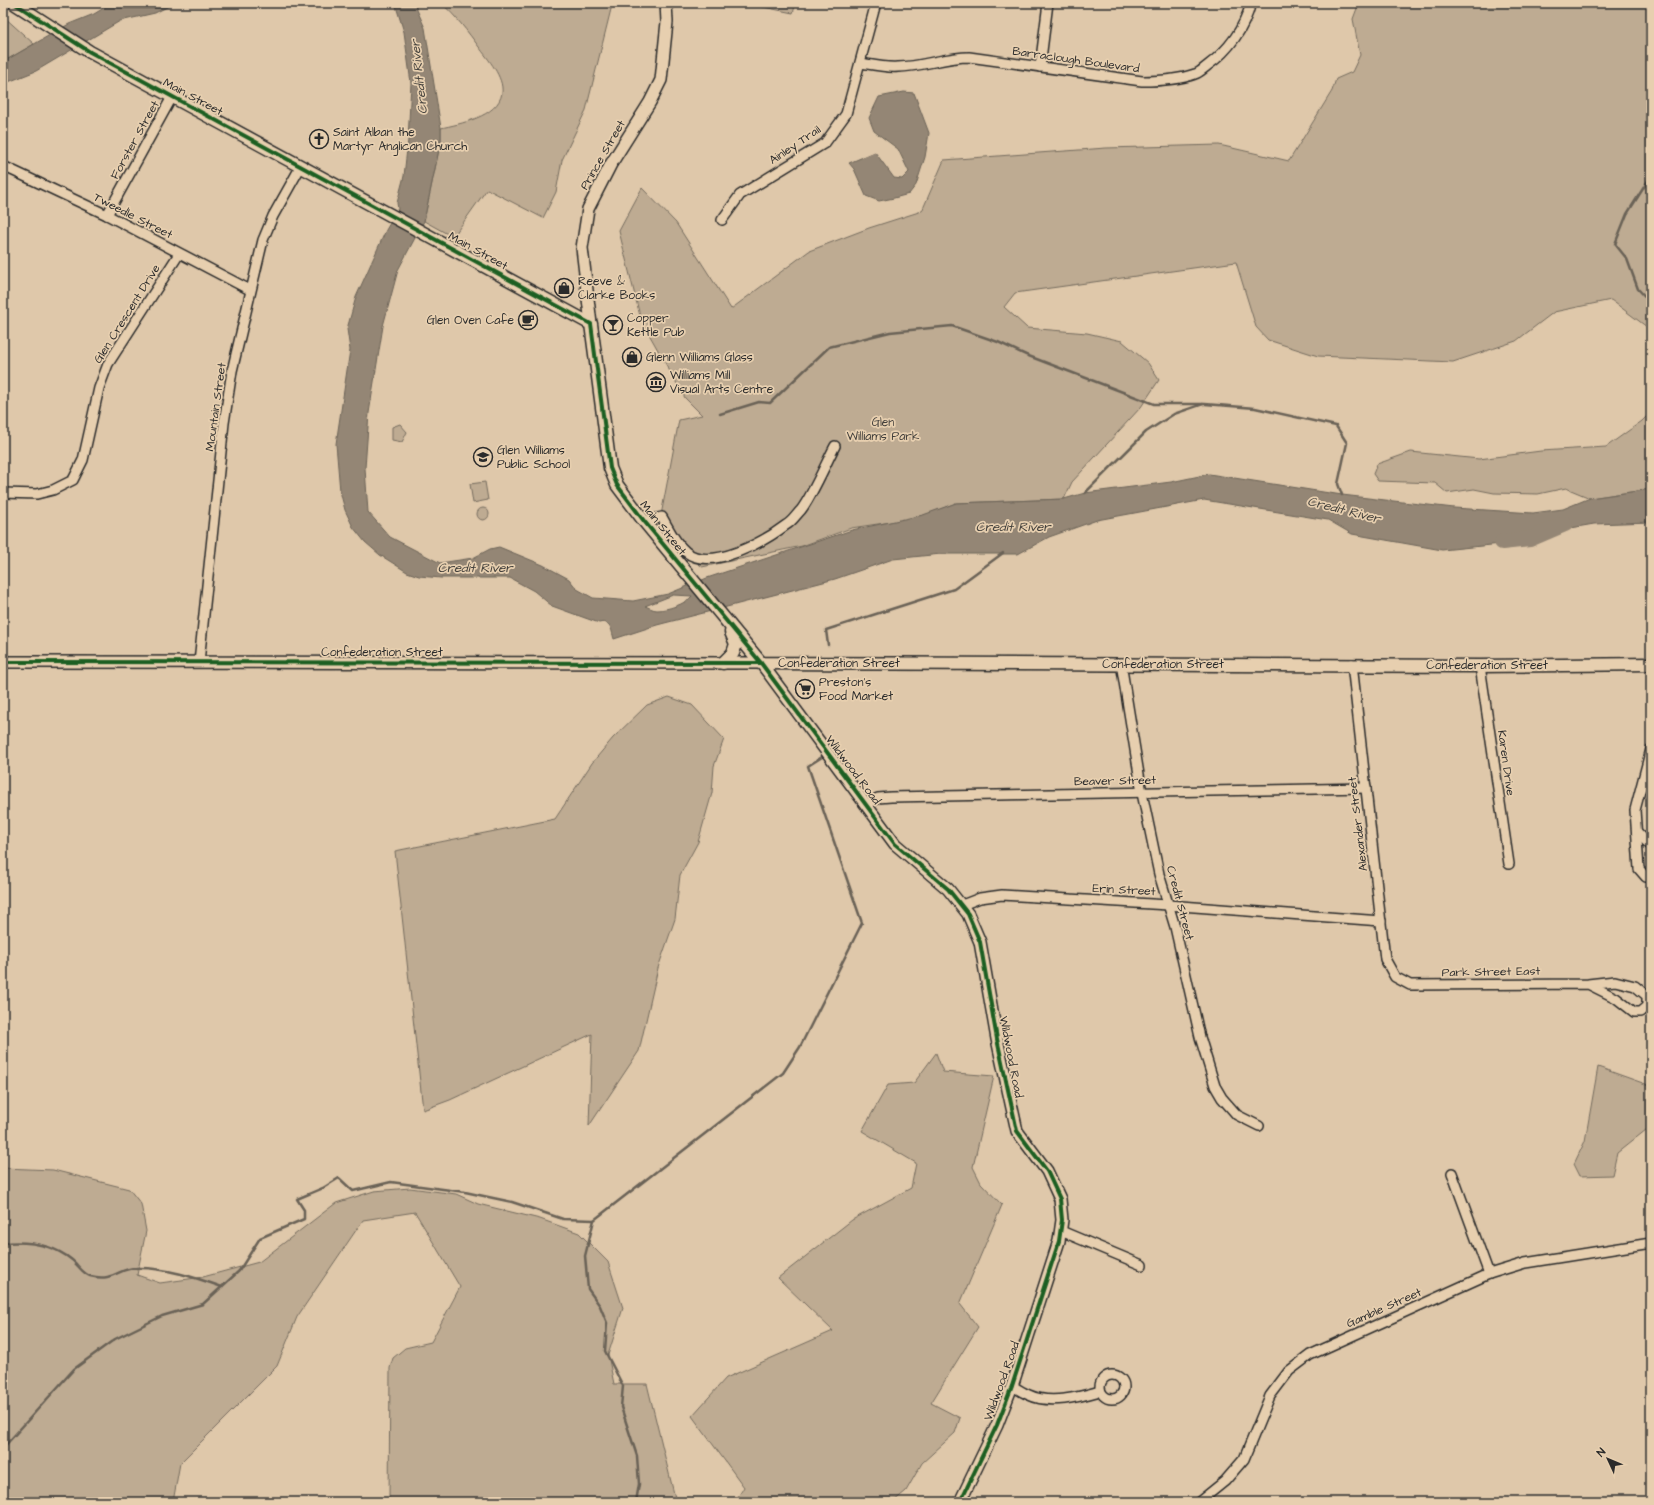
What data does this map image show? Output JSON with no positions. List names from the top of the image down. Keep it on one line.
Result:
{"streets":{"main road":["Main Street","Confederation Street"],"street":["Barraclough Boulevard","Forster Street","Ainley Trail","Prince Street","Tweedle Street","Glen Crescent Drive","Mountain Street","Karen Drive","Wildwood Road","Beaver Street","Alexander Street","Erin Street","Credit Street","Park Street East","Gamble Street"]},"crossings":[["Barraclough Boulevard","Ainley Trail"],["Main Street","Forster Street"],["Main Street","Prince Street"],["Main Street","Mountain Street"],["Main Street","Confederation Street"],["Main Street","Wildwood Road"],["Forster Street","Tweedle Street"],["Tweedle Street","Glen Crescent Drive"],["Tweedle Street","Mountain Street"],["Mountain Street","Confederation Street"],["Confederation Street","Karen Drive"],["Confederation Street","Wildwood Road"],["Confederation Street","Alexander Street"],["Confederation Street","Credit Street"],["Wildwood Road","Beaver Street"],["Wildwood Road","Erin Street"],["Beaver Street","Alexander Street"],["Beaver Street","Credit Street"],["Alexander Street","Erin Street"],["Alexander Street","Park Street East"],["Erin Street","Credit Street"]],"water":["Credit River"],"parks":["Glen Williams Park"],"places":{"church":["Saint Alban the Martyr Anglican Church"],"shop":["Reeve & Clarke Books","Glenn Williams Glass"],"cafe":["Glen Oven Cafe"],"bar":["Copper Kettle Pub"],"museum":["Williams Mill Visual Arts Centre"],"school or university":["Glen Williams Public School"],"supermarket":["Preston's Food Market"]},"north":"top left"}
